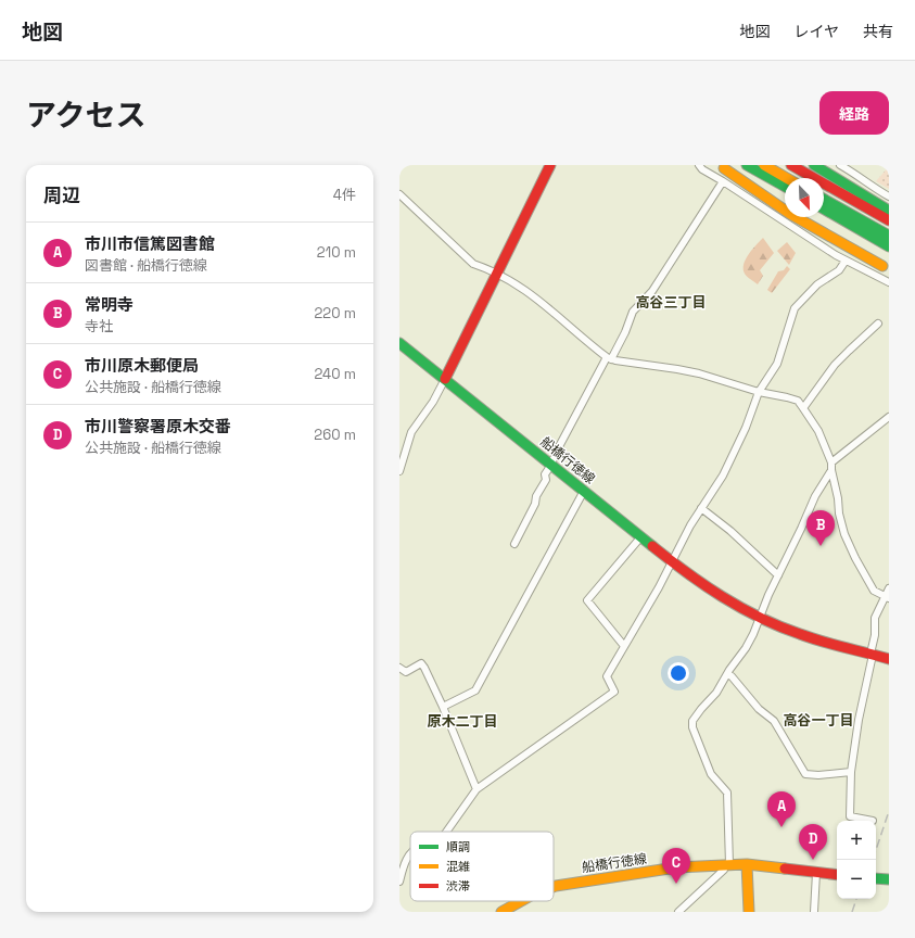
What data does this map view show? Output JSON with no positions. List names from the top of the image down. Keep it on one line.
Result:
{"streets":{"main road":["船橋行徳線"]},"districts":["高谷三丁目","高谷一丁目","原木二丁目"],"legend":["順調","混雑","渋滞"],"north":"bottom right","page":{"header":"地図","nav":["地図","レイヤ","共有"],"title":"アクセス","buttons":"経路","heading":["周辺","4件"],"list":[{"mark":"A","name":"市川市信篤図書館","note":"図書館 · 船橋行徳線","value":"210 m"},{"mark":"B","name":"常明寺","note":"寺社","value":"220 m"},{"mark":"C","name":"市川原木郵便局","note":"公共施設 · 船橋行徳線","value":"240 m"},{"mark":"D","name":"市川警察署原木交番","note":"公共施設 · 船橋行徳線","value":"260 m"}],"pins":["B","A","D","C"],"map_buttons":["+","−"]}}
